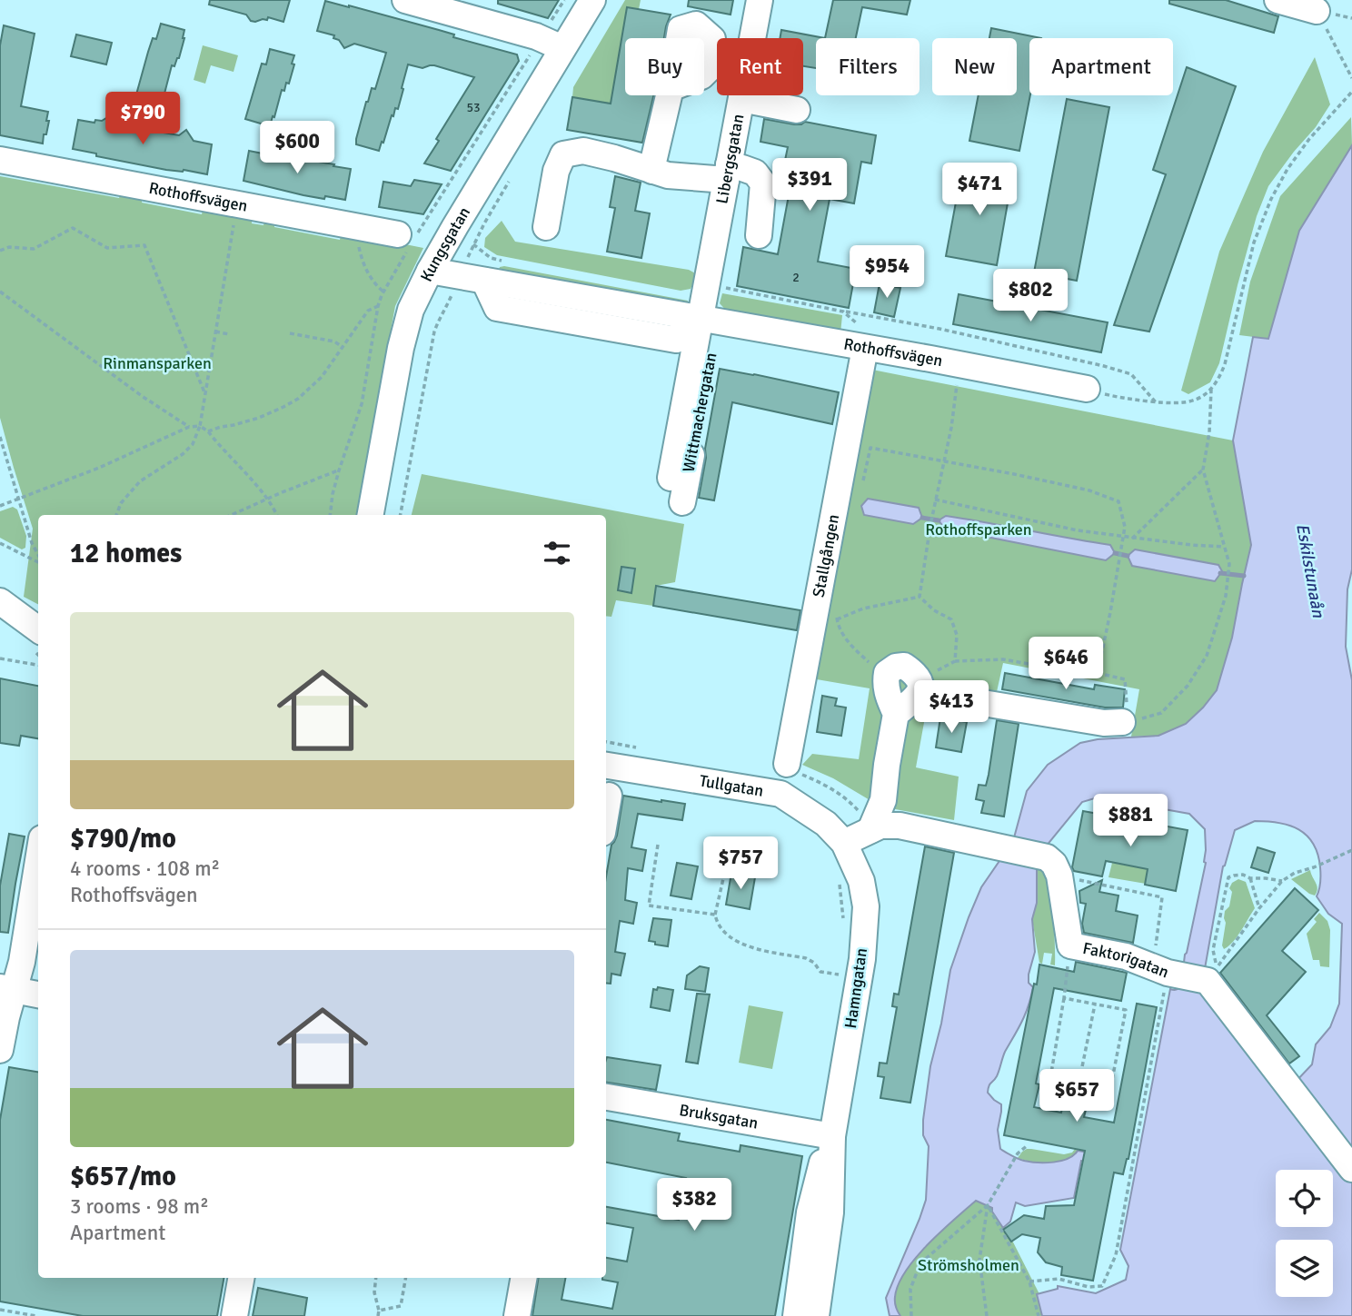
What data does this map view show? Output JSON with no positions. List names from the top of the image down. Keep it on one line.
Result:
{"streets":{"street":["Libergsgatan","Rothoffsvägen","Kungsgatan","Wittmachergatan","Stallgången","Tullgatan","Faktorigatan","Hamngatan","Bruksgatan"]},"crossings":[["Libergsgatan","Rothoffsvägen"],["Libergsgatan","Wittmachergatan"],["Rothoffsvägen","Kungsgatan"],["Rothoffsvägen","Wittmachergatan"],["Rothoffsvägen","Stallgången"],["Tullgatan","Hamngatan"],["Hamngatan","Bruksgatan"]],"water":["Eskilstunaån"],"parks":["Rinmansparken","Rothoffsparken","Strömsholmen"],"house_numbers":["53","2"],"page":{"chip":["Buy","Rent","Filters","New","Apartment"],"price":["$790","$600","$391","$471","$954","$802","$646","$413","$881","$757","$657","$382"],"heading":"12 homes","list":[{"name":"$790/mo","note":"4 rooms · 108 m² · Rothoffsvägen"},{"name":"$657/mo","note":"3 rooms · 98 m² · Apartment"}]}}
